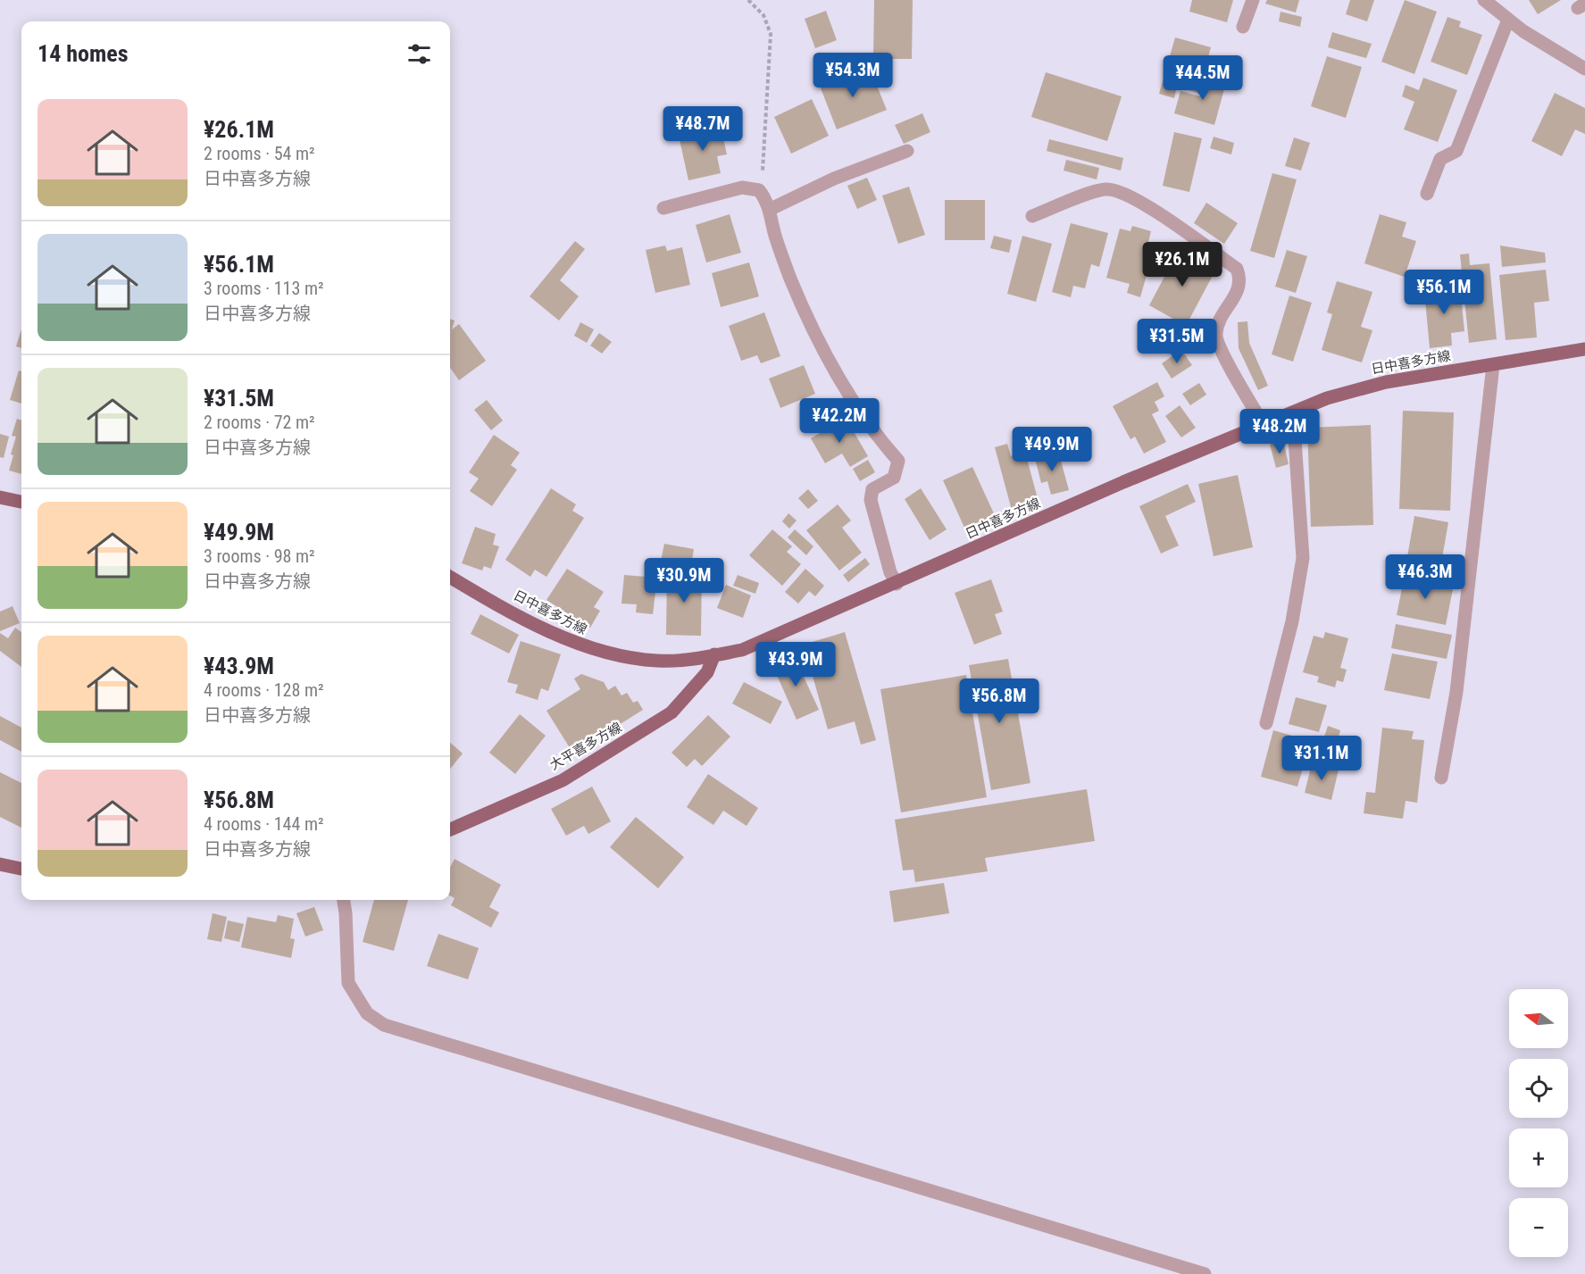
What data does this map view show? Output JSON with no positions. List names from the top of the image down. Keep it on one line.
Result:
{"streets":{"main road":["日中喜多方線","大平喜多方線"]},"crossings":[["日中喜多方線","大平喜多方線"]],"north":"left","page":{"heading":"14 homes","price":["¥54.3M","¥44.5M","¥48.7M","¥26.1M","¥56.1M","¥31.5M","¥42.2M","¥48.2M","¥49.9M","¥46.3M","¥30.9M","¥43.9M","¥56.8M","¥31.1M"],"list":[{"name":"¥26.1M","note":"2 rooms · 54 m² · 日中喜多方線"},{"name":"¥56.1M","note":"3 rooms · 113 m² · 日中喜多方線"},{"name":"¥31.5M","note":"2 rooms · 72 m² · 日中喜多方線"},{"name":"¥49.9M","note":"3 rooms · 98 m² · 日中喜多方線"},{"name":"¥43.9M","note":"4 rooms · 128 m² · 日中喜多方線"},{"name":"¥56.8M","note":"4 rooms · 144 m² · 日中喜多方線"}],"map_buttons":["+","−"]}}
